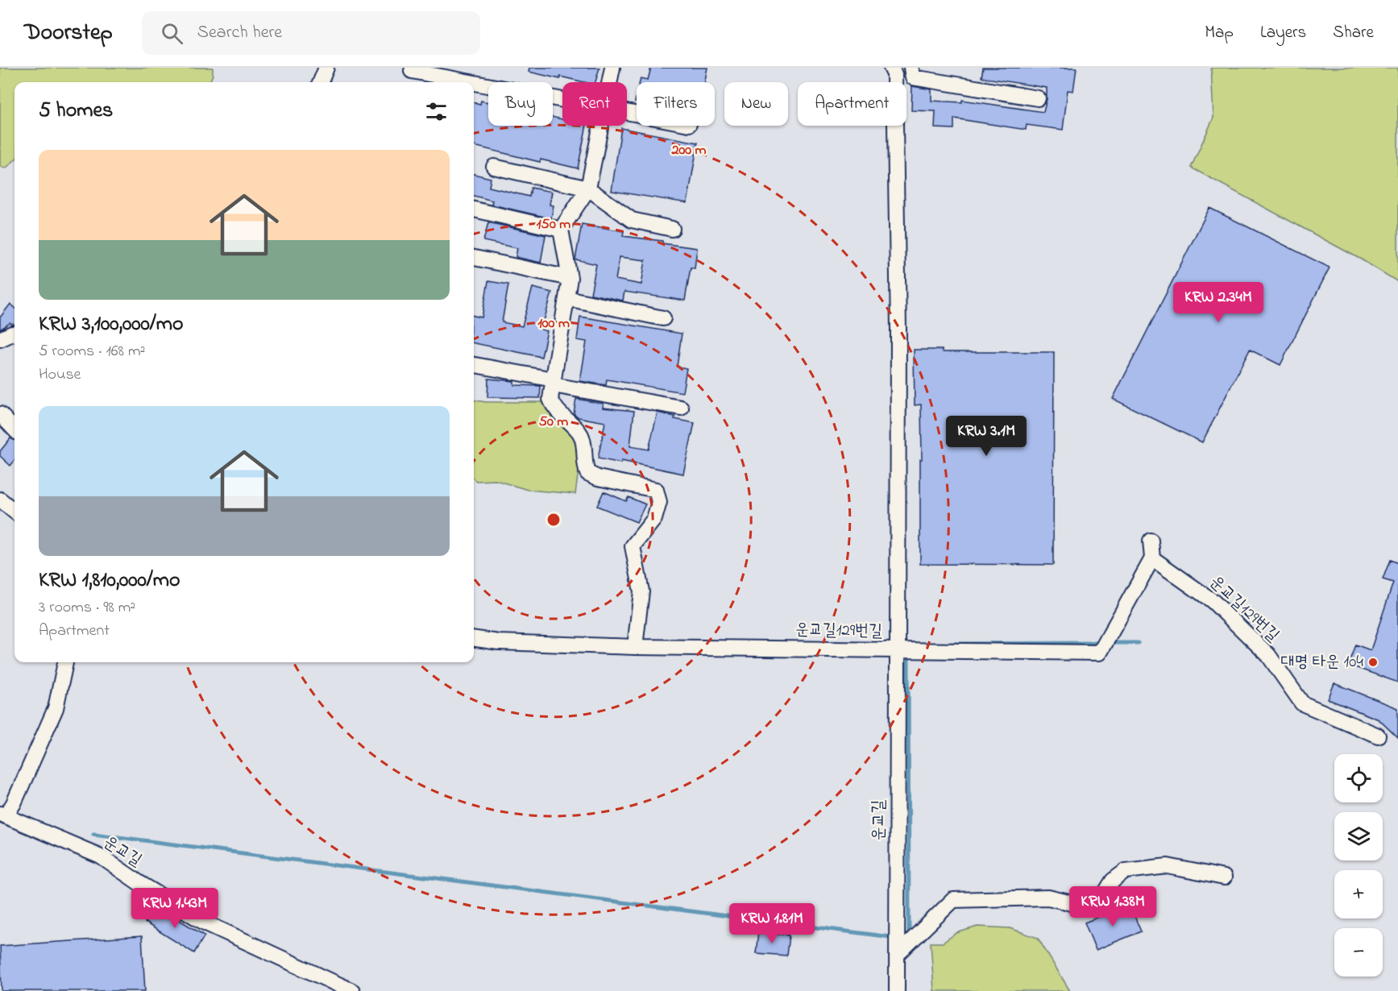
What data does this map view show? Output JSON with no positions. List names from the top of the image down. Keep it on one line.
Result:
{"streets":{"street":["운교길129번길","운교길"]},"crossings":[["운교길129번길","운교길"]],"places":["대명 타운 104"],"page":{"header":"Doorstep","search":"Search here","nav":["Map","Layers","Share"],"chip":["Buy","Rent","Filters","New","Apartment"],"heading":"5 homes","list":[{"name":"KRW 3,100,000/mo","note":"5 rooms · 168 m² · House"},{"name":"KRW 1,810,000/mo","note":"3 rooms · 98 m² · Apartment"}],"price":["KRW 2.34M","KRW 3.1M","KRW 1.38M","KRW 1.43M","KRW 1.81M"],"map_buttons":["+","−"]},"rings":["200 m","150 m","100 m","50 m"]}
